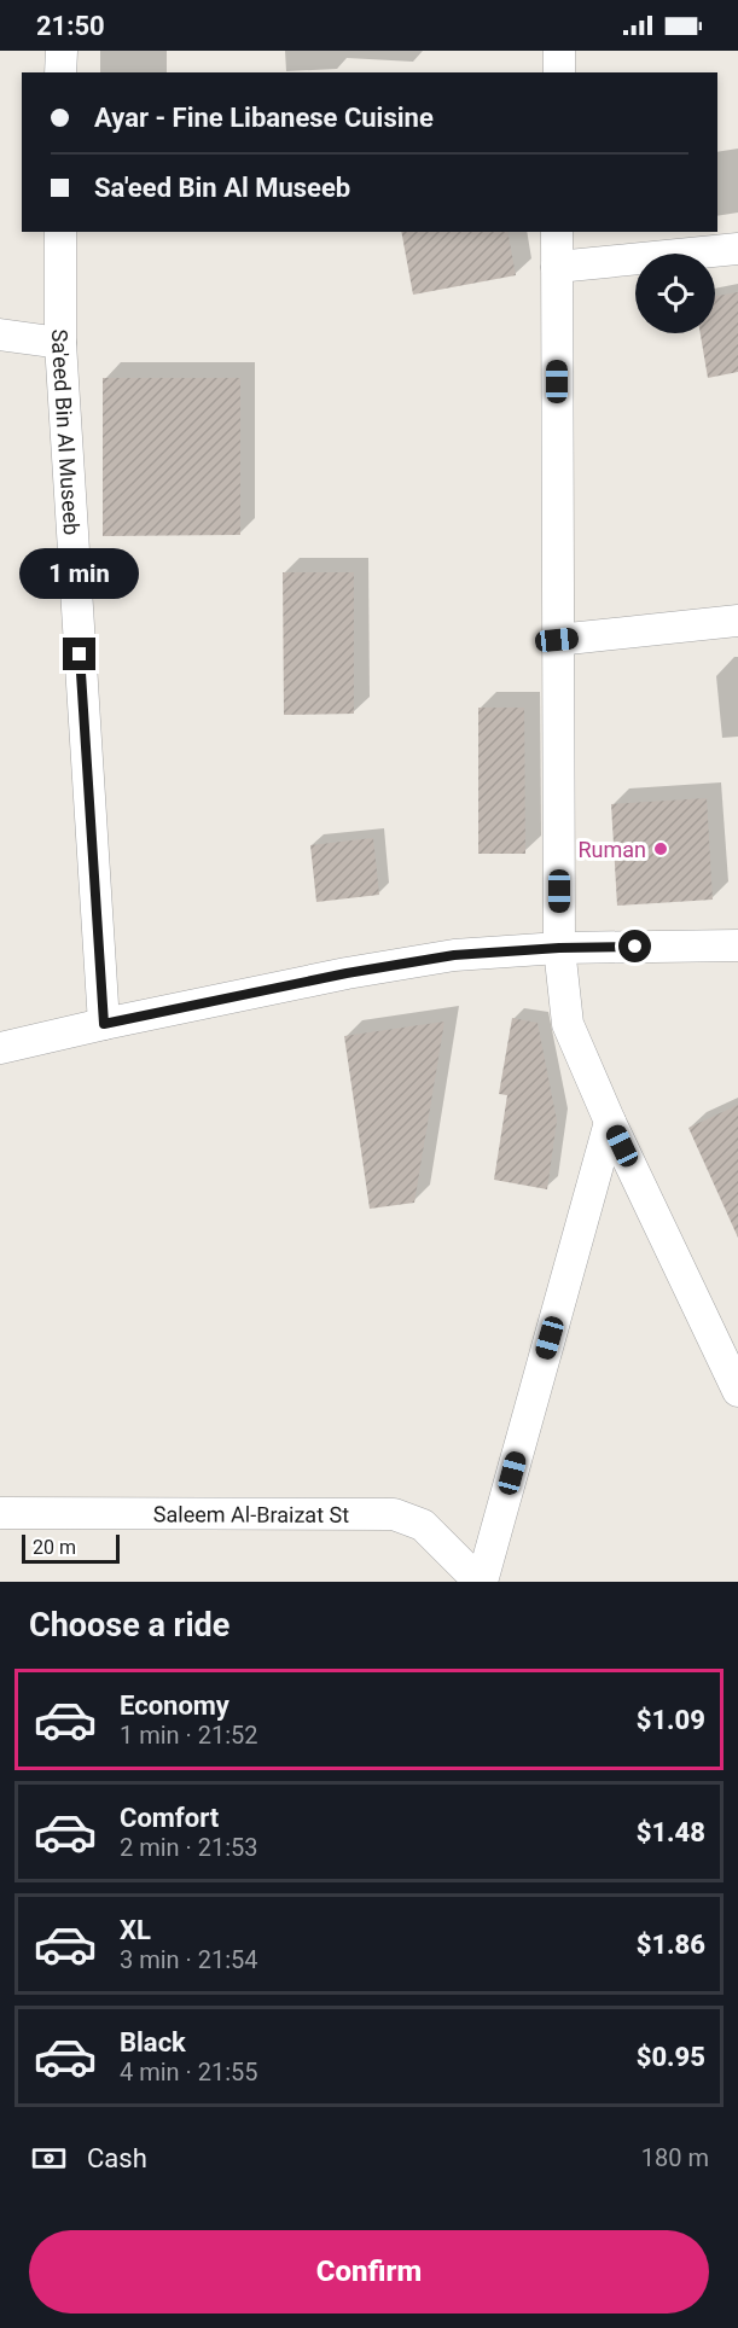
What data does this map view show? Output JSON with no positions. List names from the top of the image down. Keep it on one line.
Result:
{"streets":{"street":["Sa'eed Bin Al Museeb","Saleem Al-Braizat St"]},"places":["Ruman"],"scale_bar":"20 m","page":{"status":"21:50","banner":["Ayar - Fine Libanese Cuisine","Sa'eed Bin Al Museeb"],"bubble":"1 min","scale":"20 m","heading":"Choose a ride","list":[{"name":"Economy","note":"1 min · 21:52","value":"$1.09"},{"name":"Comfort","note":"2 min · 21:53","value":"$1.48"},{"name":"XL","note":"3 min · 21:54","value":"$1.86"},{"name":"Black","note":"4 min · 21:55","value":"$0.95"}],"pay":["Cash","180 m"],"buttons":"Confirm"}}
